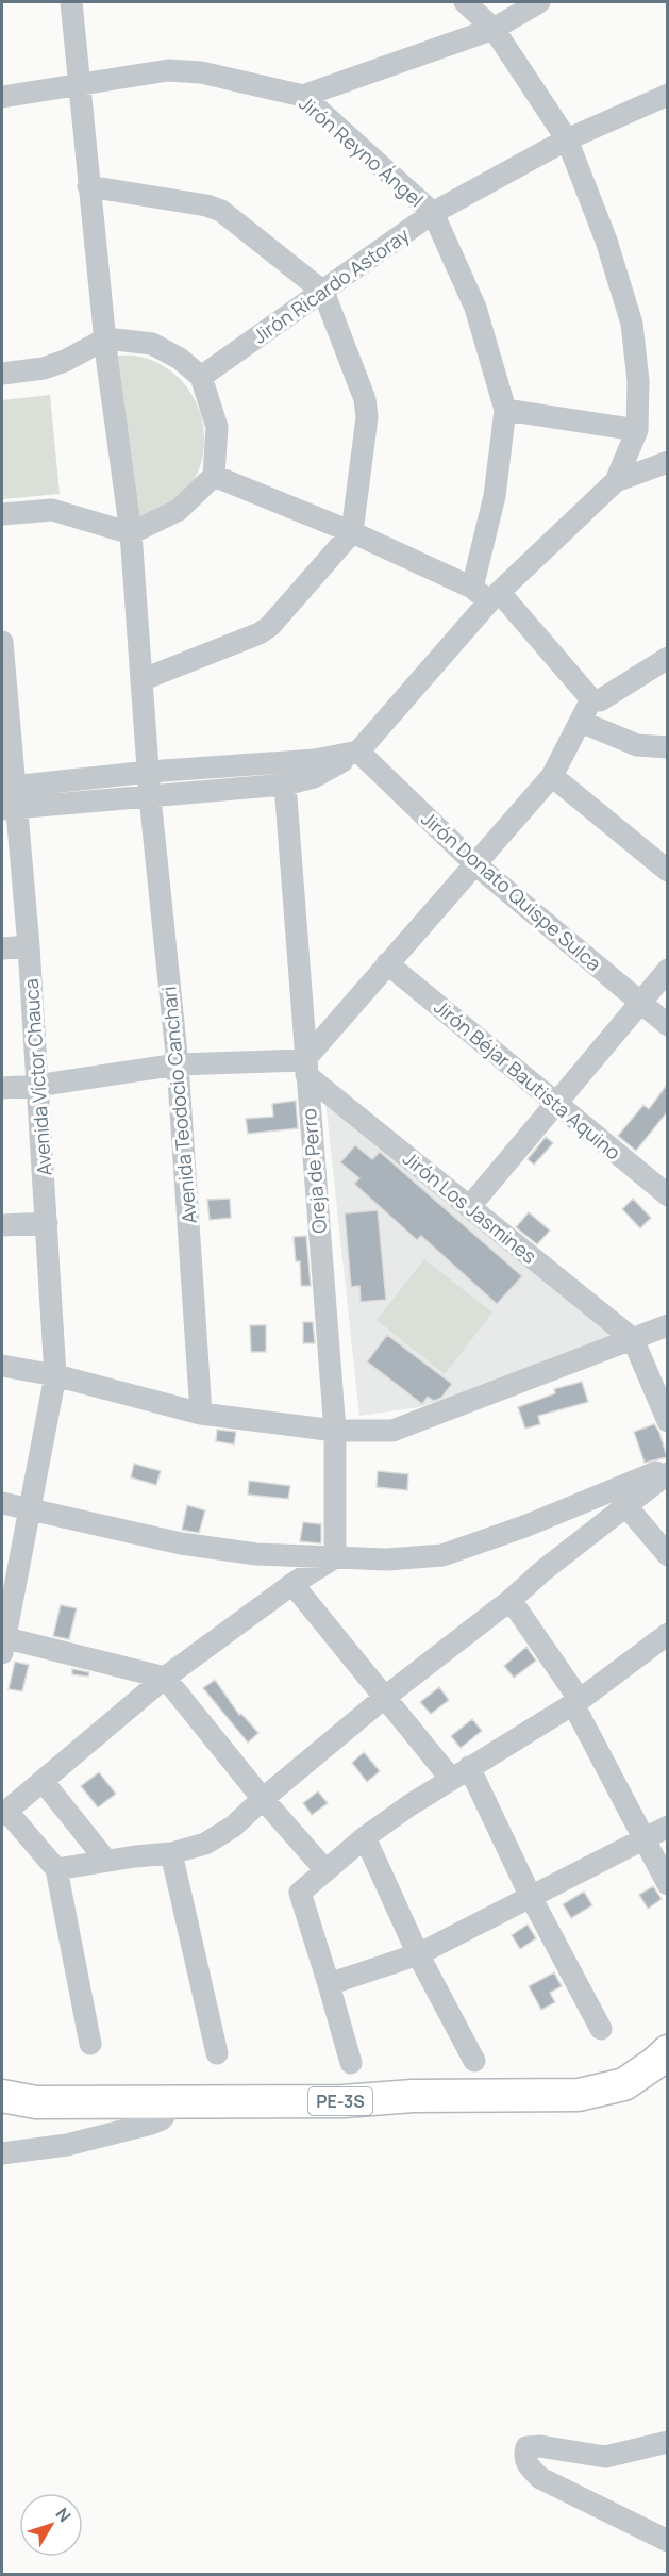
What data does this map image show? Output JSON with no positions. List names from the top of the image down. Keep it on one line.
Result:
{"streets":{"highway":["PE-3S"],"street":["Jirón Reyno Ángel","Jirón Ricardo Astoray","Jirón Donato Quispe Sulca","Avenida Víctor Chauca","Jirón Béjar Bautista Aquino","Avenida Teodocio Canchari","Oreja de Perro","Jirón Los Jasmines"]},"crossings":[["Jirón Reyno Ángel","Jirón Ricardo Astoray"],["Jirón Reyno Ángel","Avenida Teodocio Canchari"],["Oreja de Perro","Jirón Los Jasmines"]],"north":"top right"}
